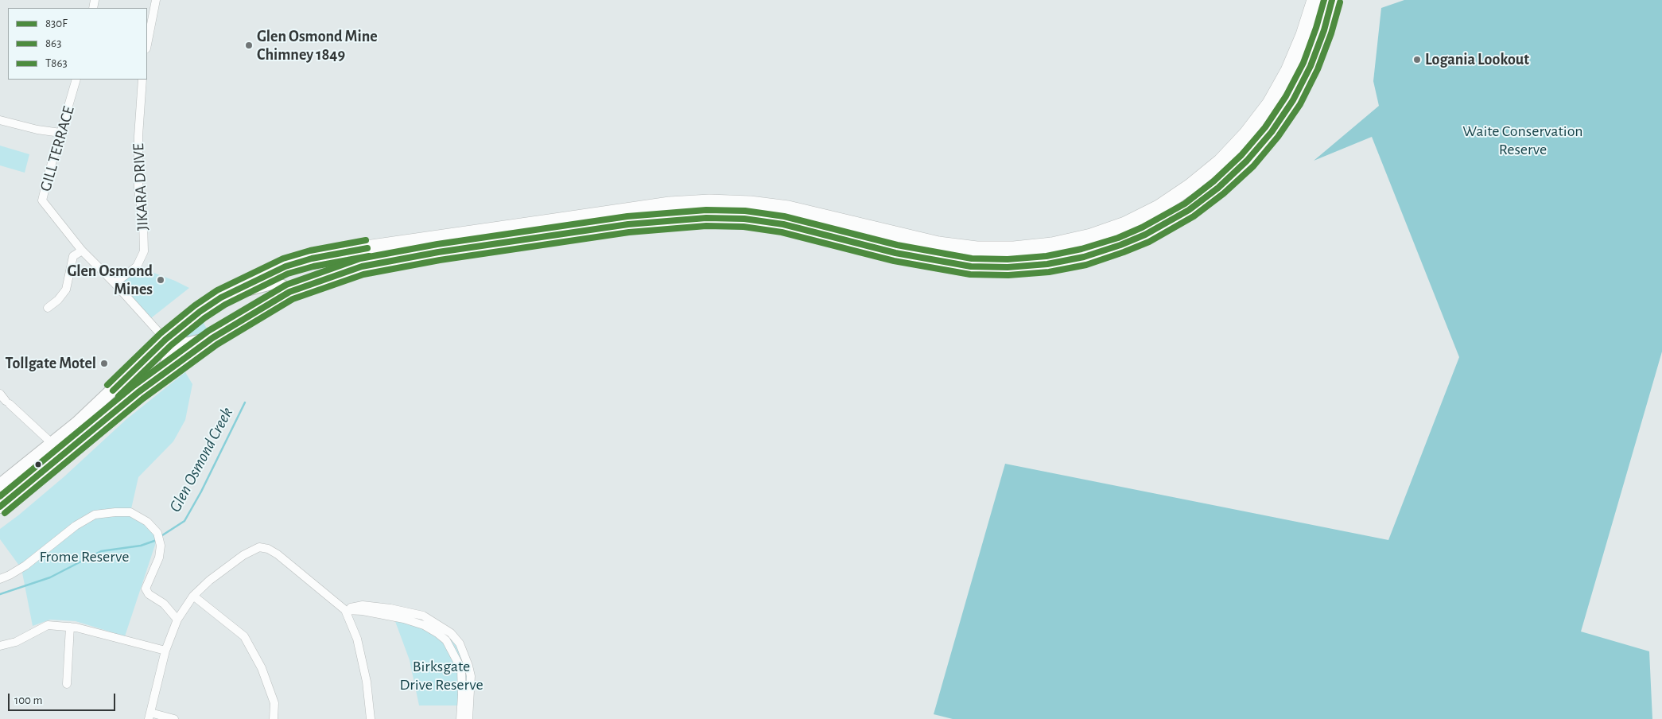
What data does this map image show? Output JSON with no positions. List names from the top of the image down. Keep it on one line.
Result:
{"streets":{"street":["GILL TERRACE","JIKARA DRIVE"]},"crossings":[["GILL TERRACE","JIKARA DRIVE"]],"water":["Glen Osmond Creek"],"parks":["Waite Conservation Reserve","Frome Reserve","Birksgate Drive Reserve"],"places":["Glen Osmond Mine Chimney 1849","Logania Lookout","Glen Osmond Mines","Tollgate Motel"],"lines":["transit line 830F","transit line T863","transit line 863"],"legend":["830F","863","T863"],"scale_bar":"100 m"}
